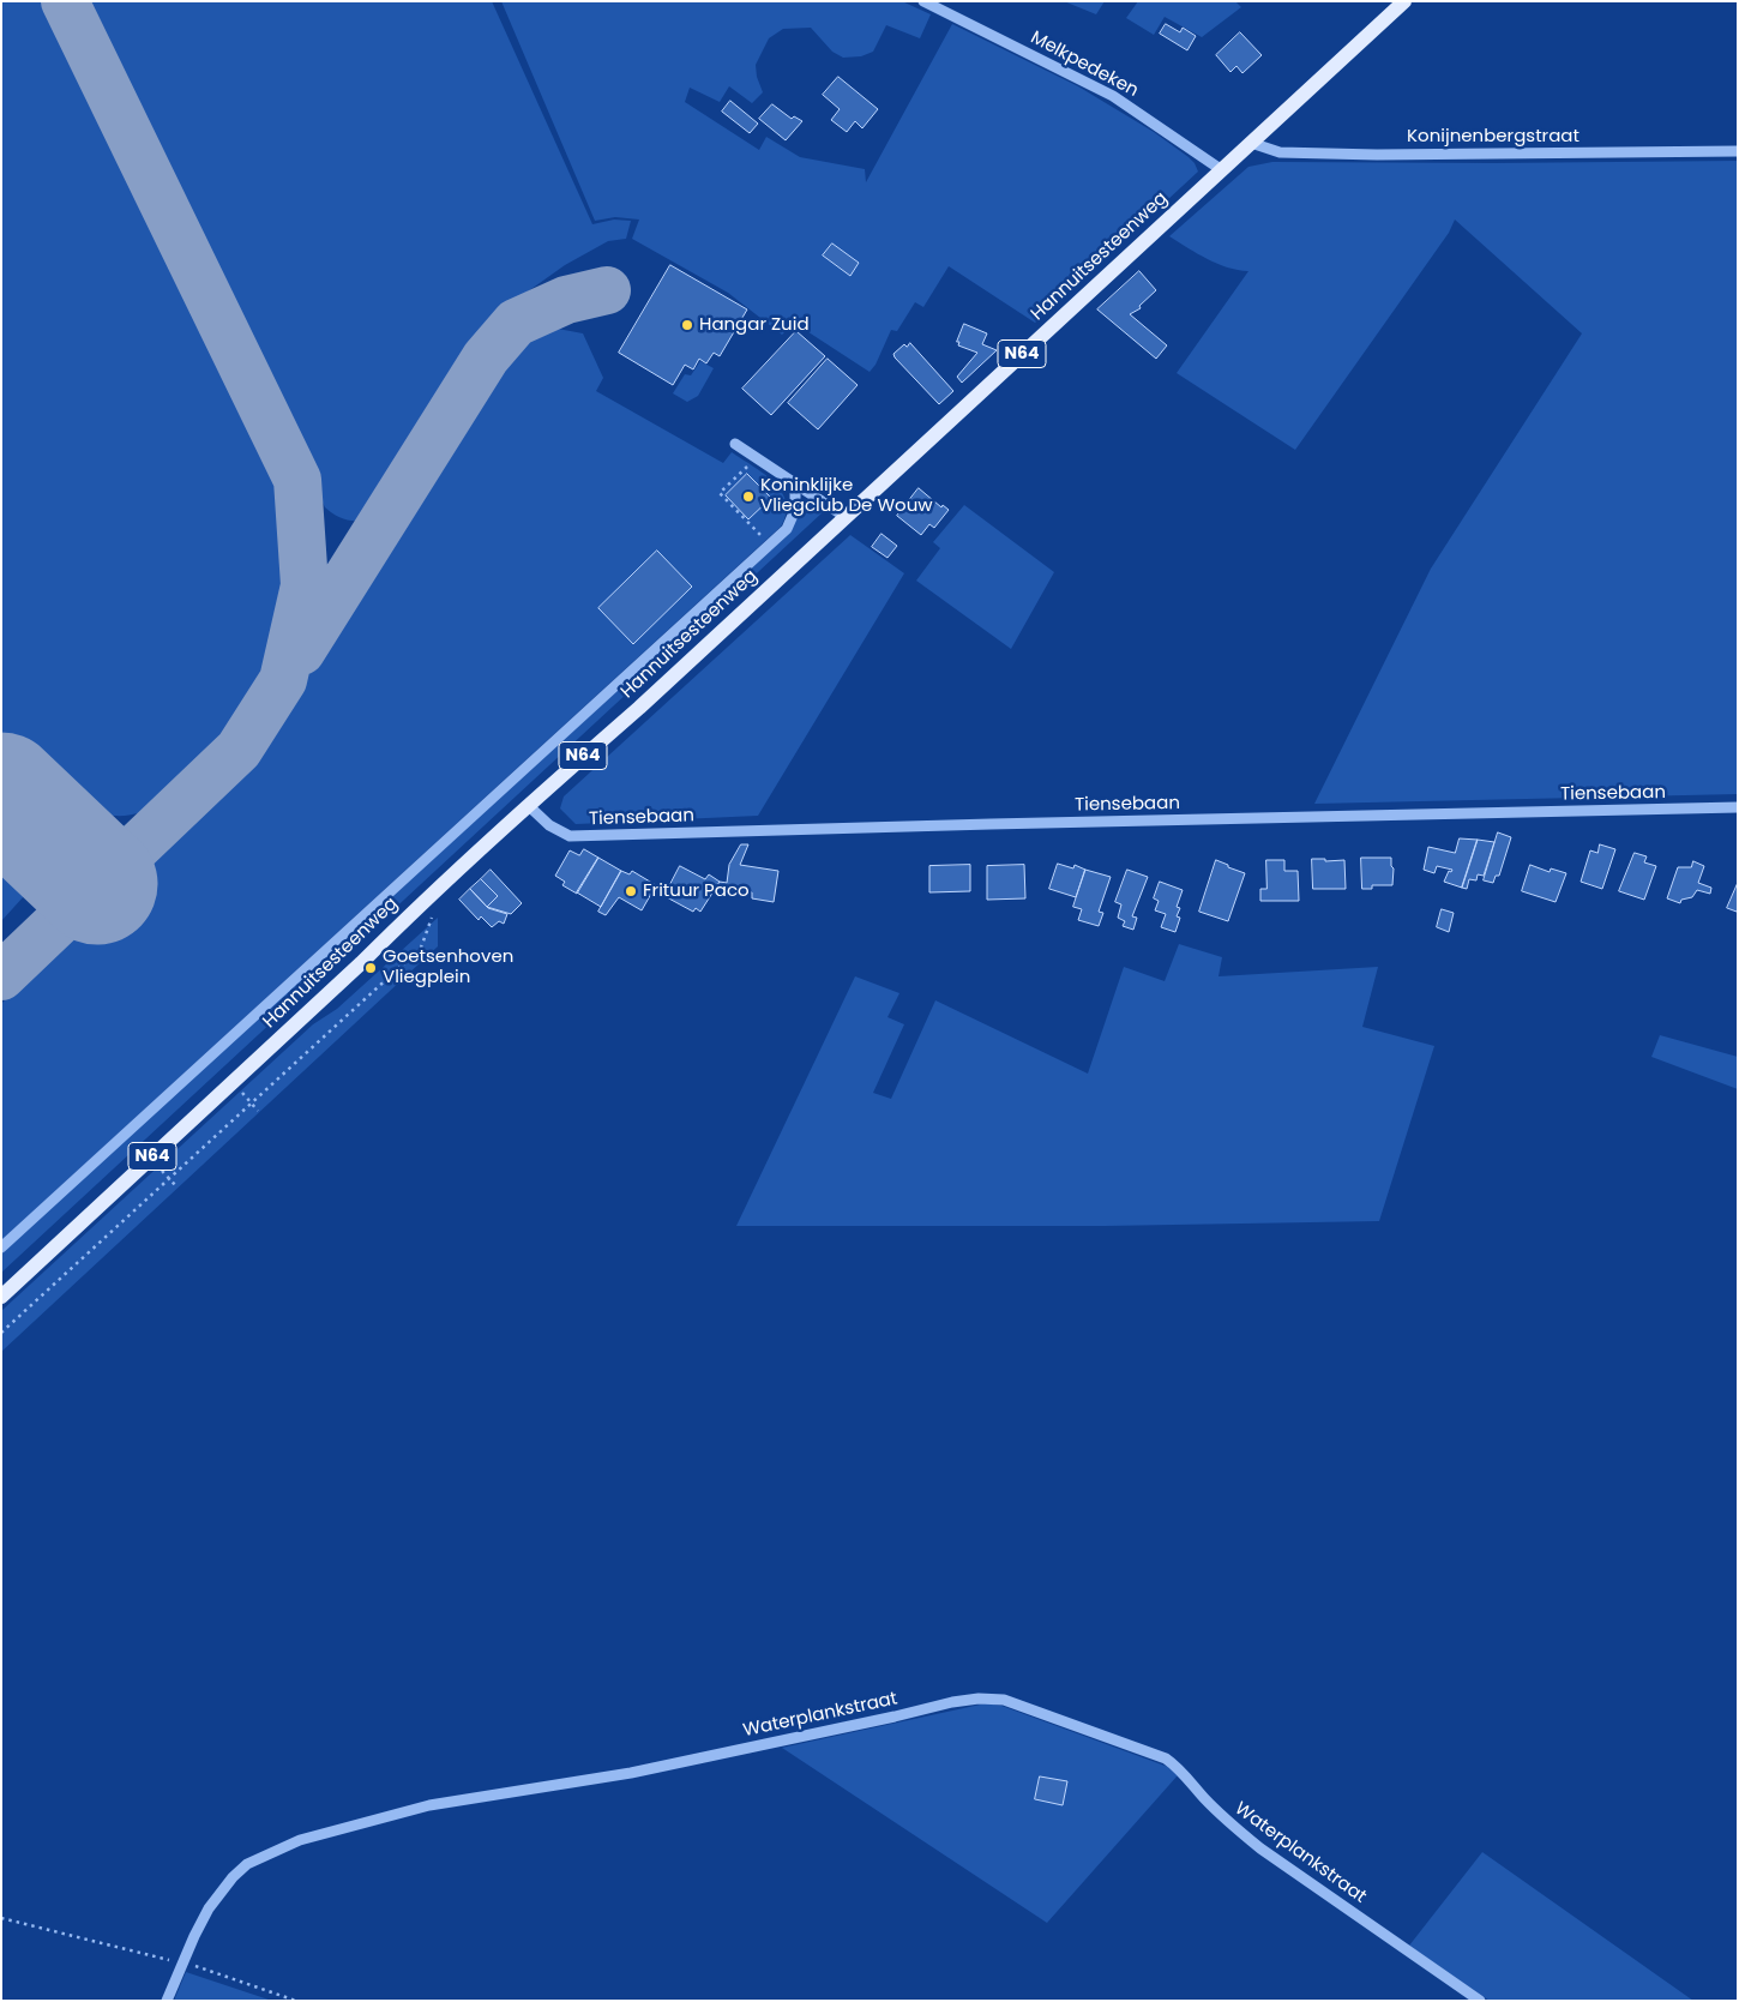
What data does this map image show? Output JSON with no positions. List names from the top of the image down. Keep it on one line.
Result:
{"streets":{"main road":["Hannuitsesteenweg","N64"],"street":["Melkpedeken","Konijnenbergstraat","Tiensebaan","Waterplankstraat"]},"crossings":[["Melkpedeken","Hannuitsesteenweg"],["Konijnenbergstraat","Hannuitsesteenweg"],["Hannuitsesteenweg","Tiensebaan"]],"places":["Hangar Zuid","Koninklijke Vliegclub De Wouw","Frituur Paco","Goetsenhoven Vliegplein"]}
